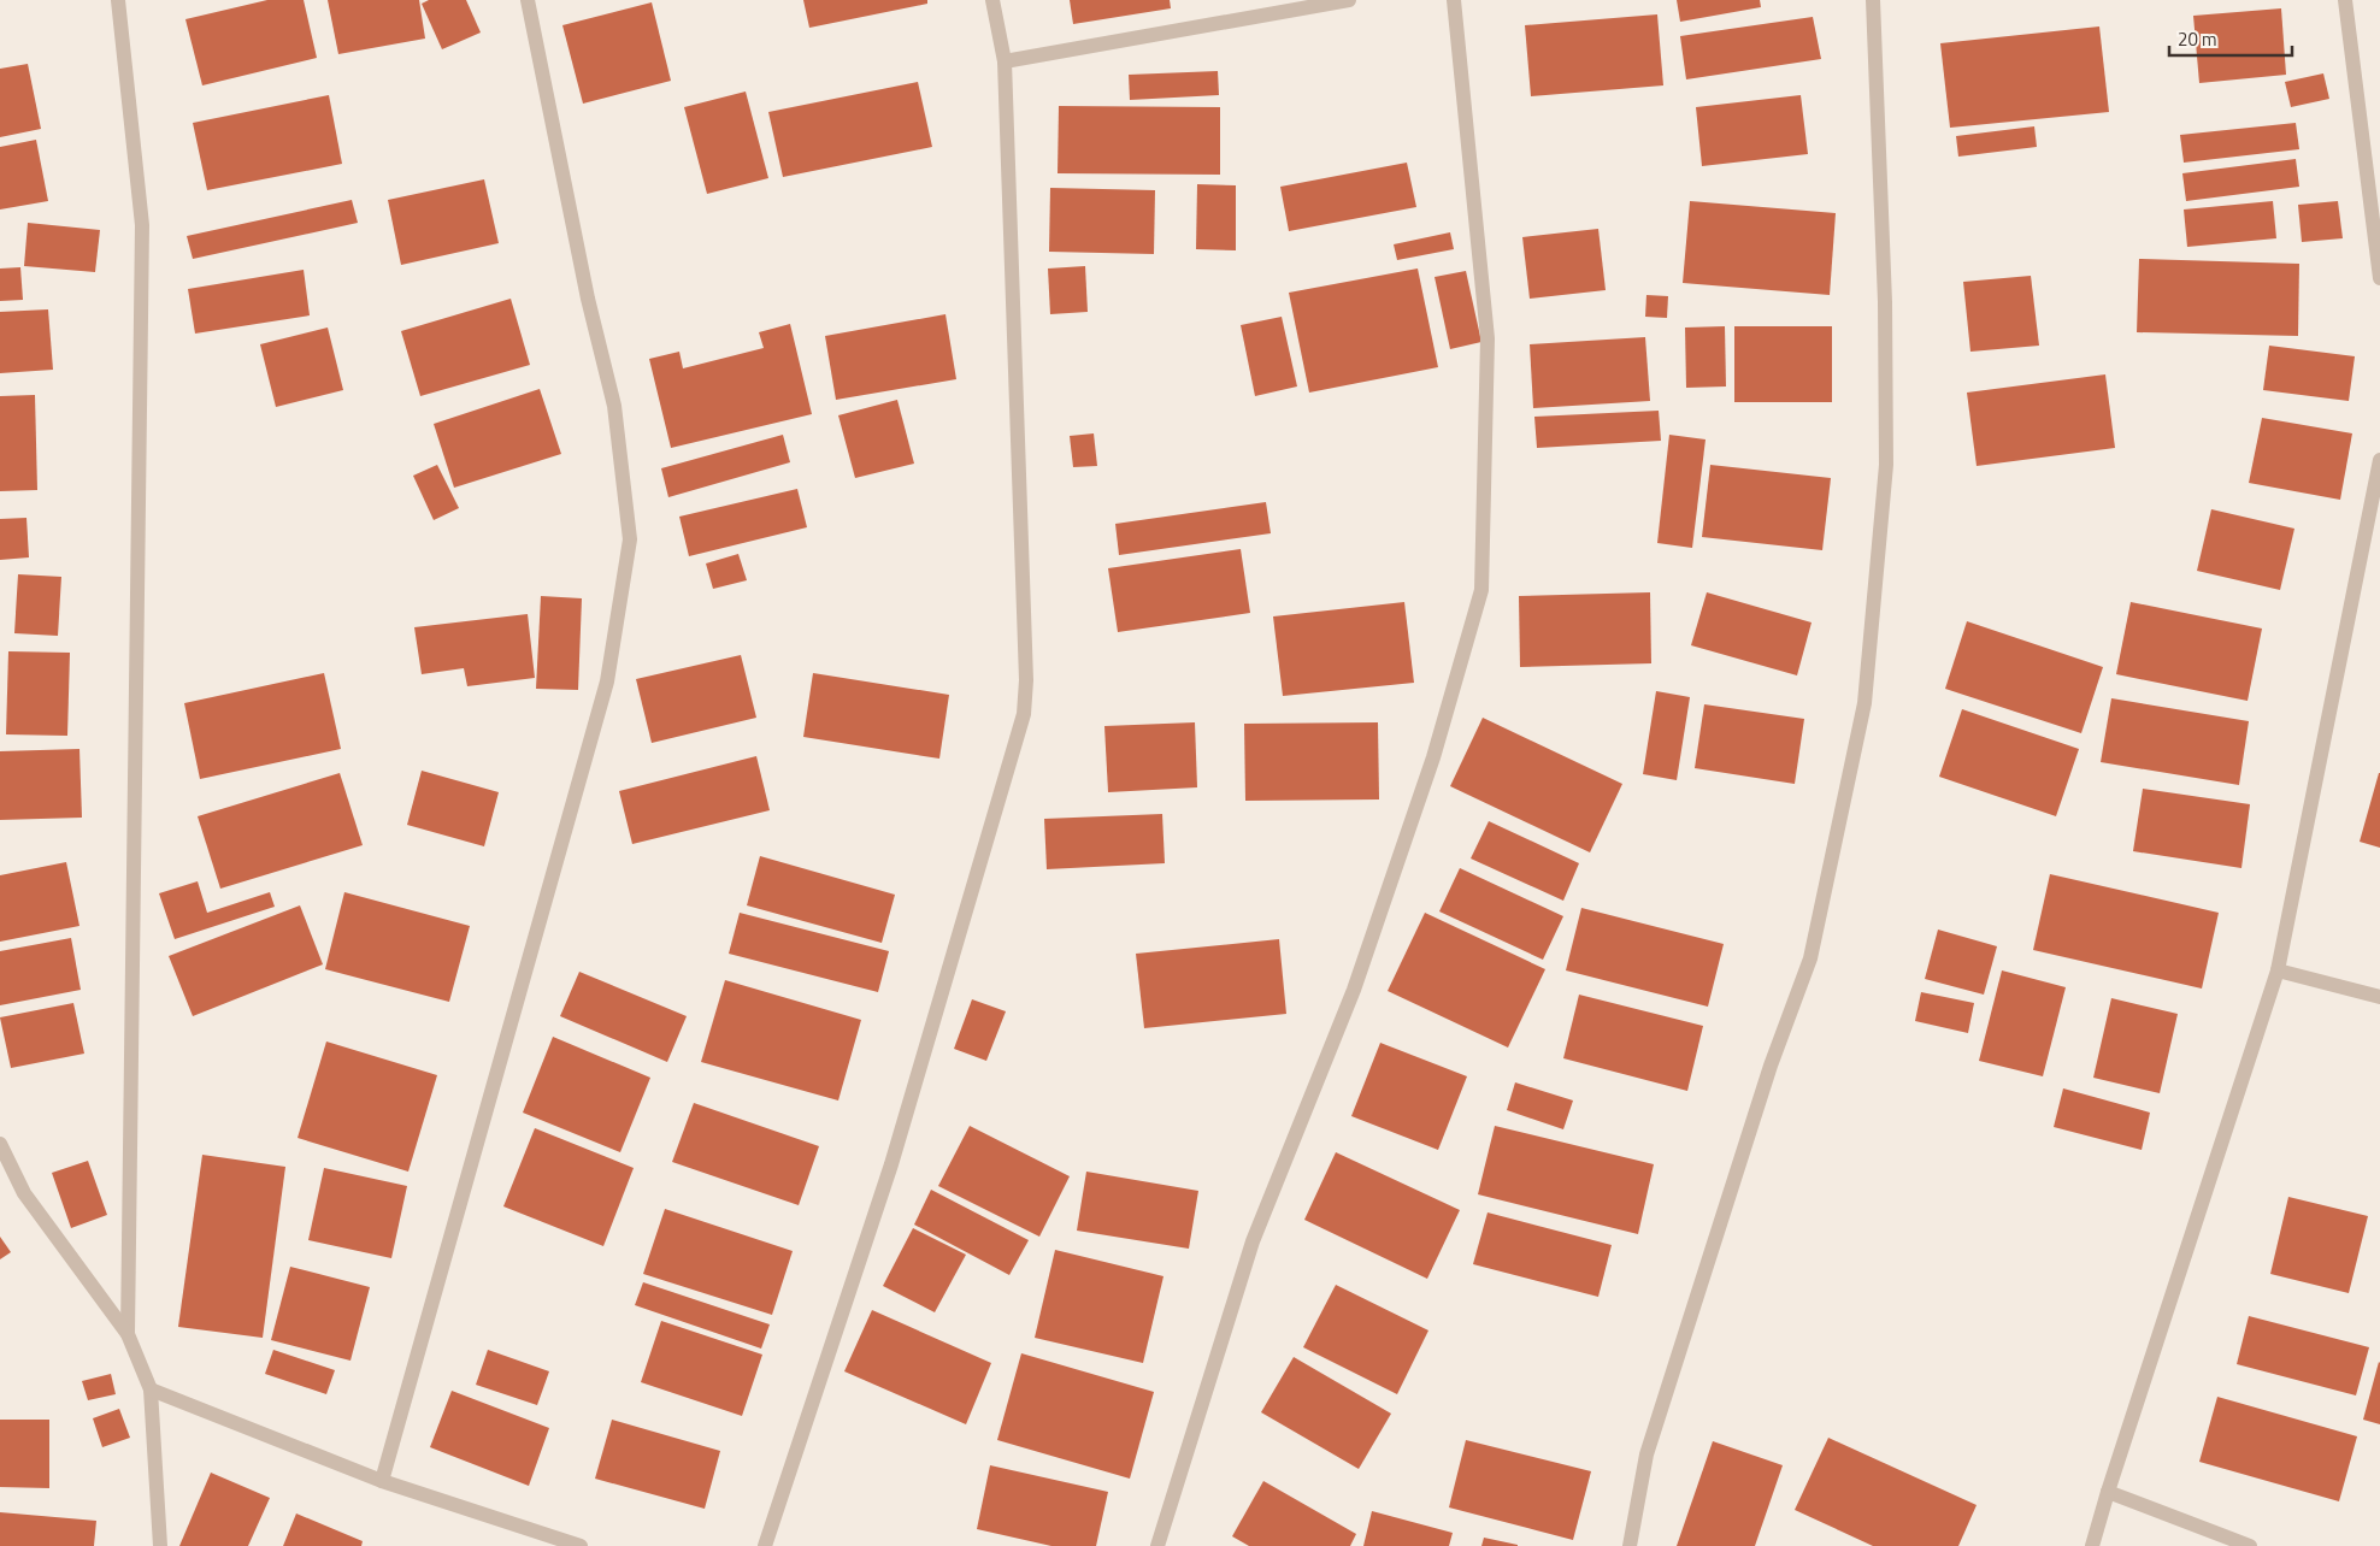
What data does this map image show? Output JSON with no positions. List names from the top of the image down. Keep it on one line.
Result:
{"scale_bar":"20 m"}
